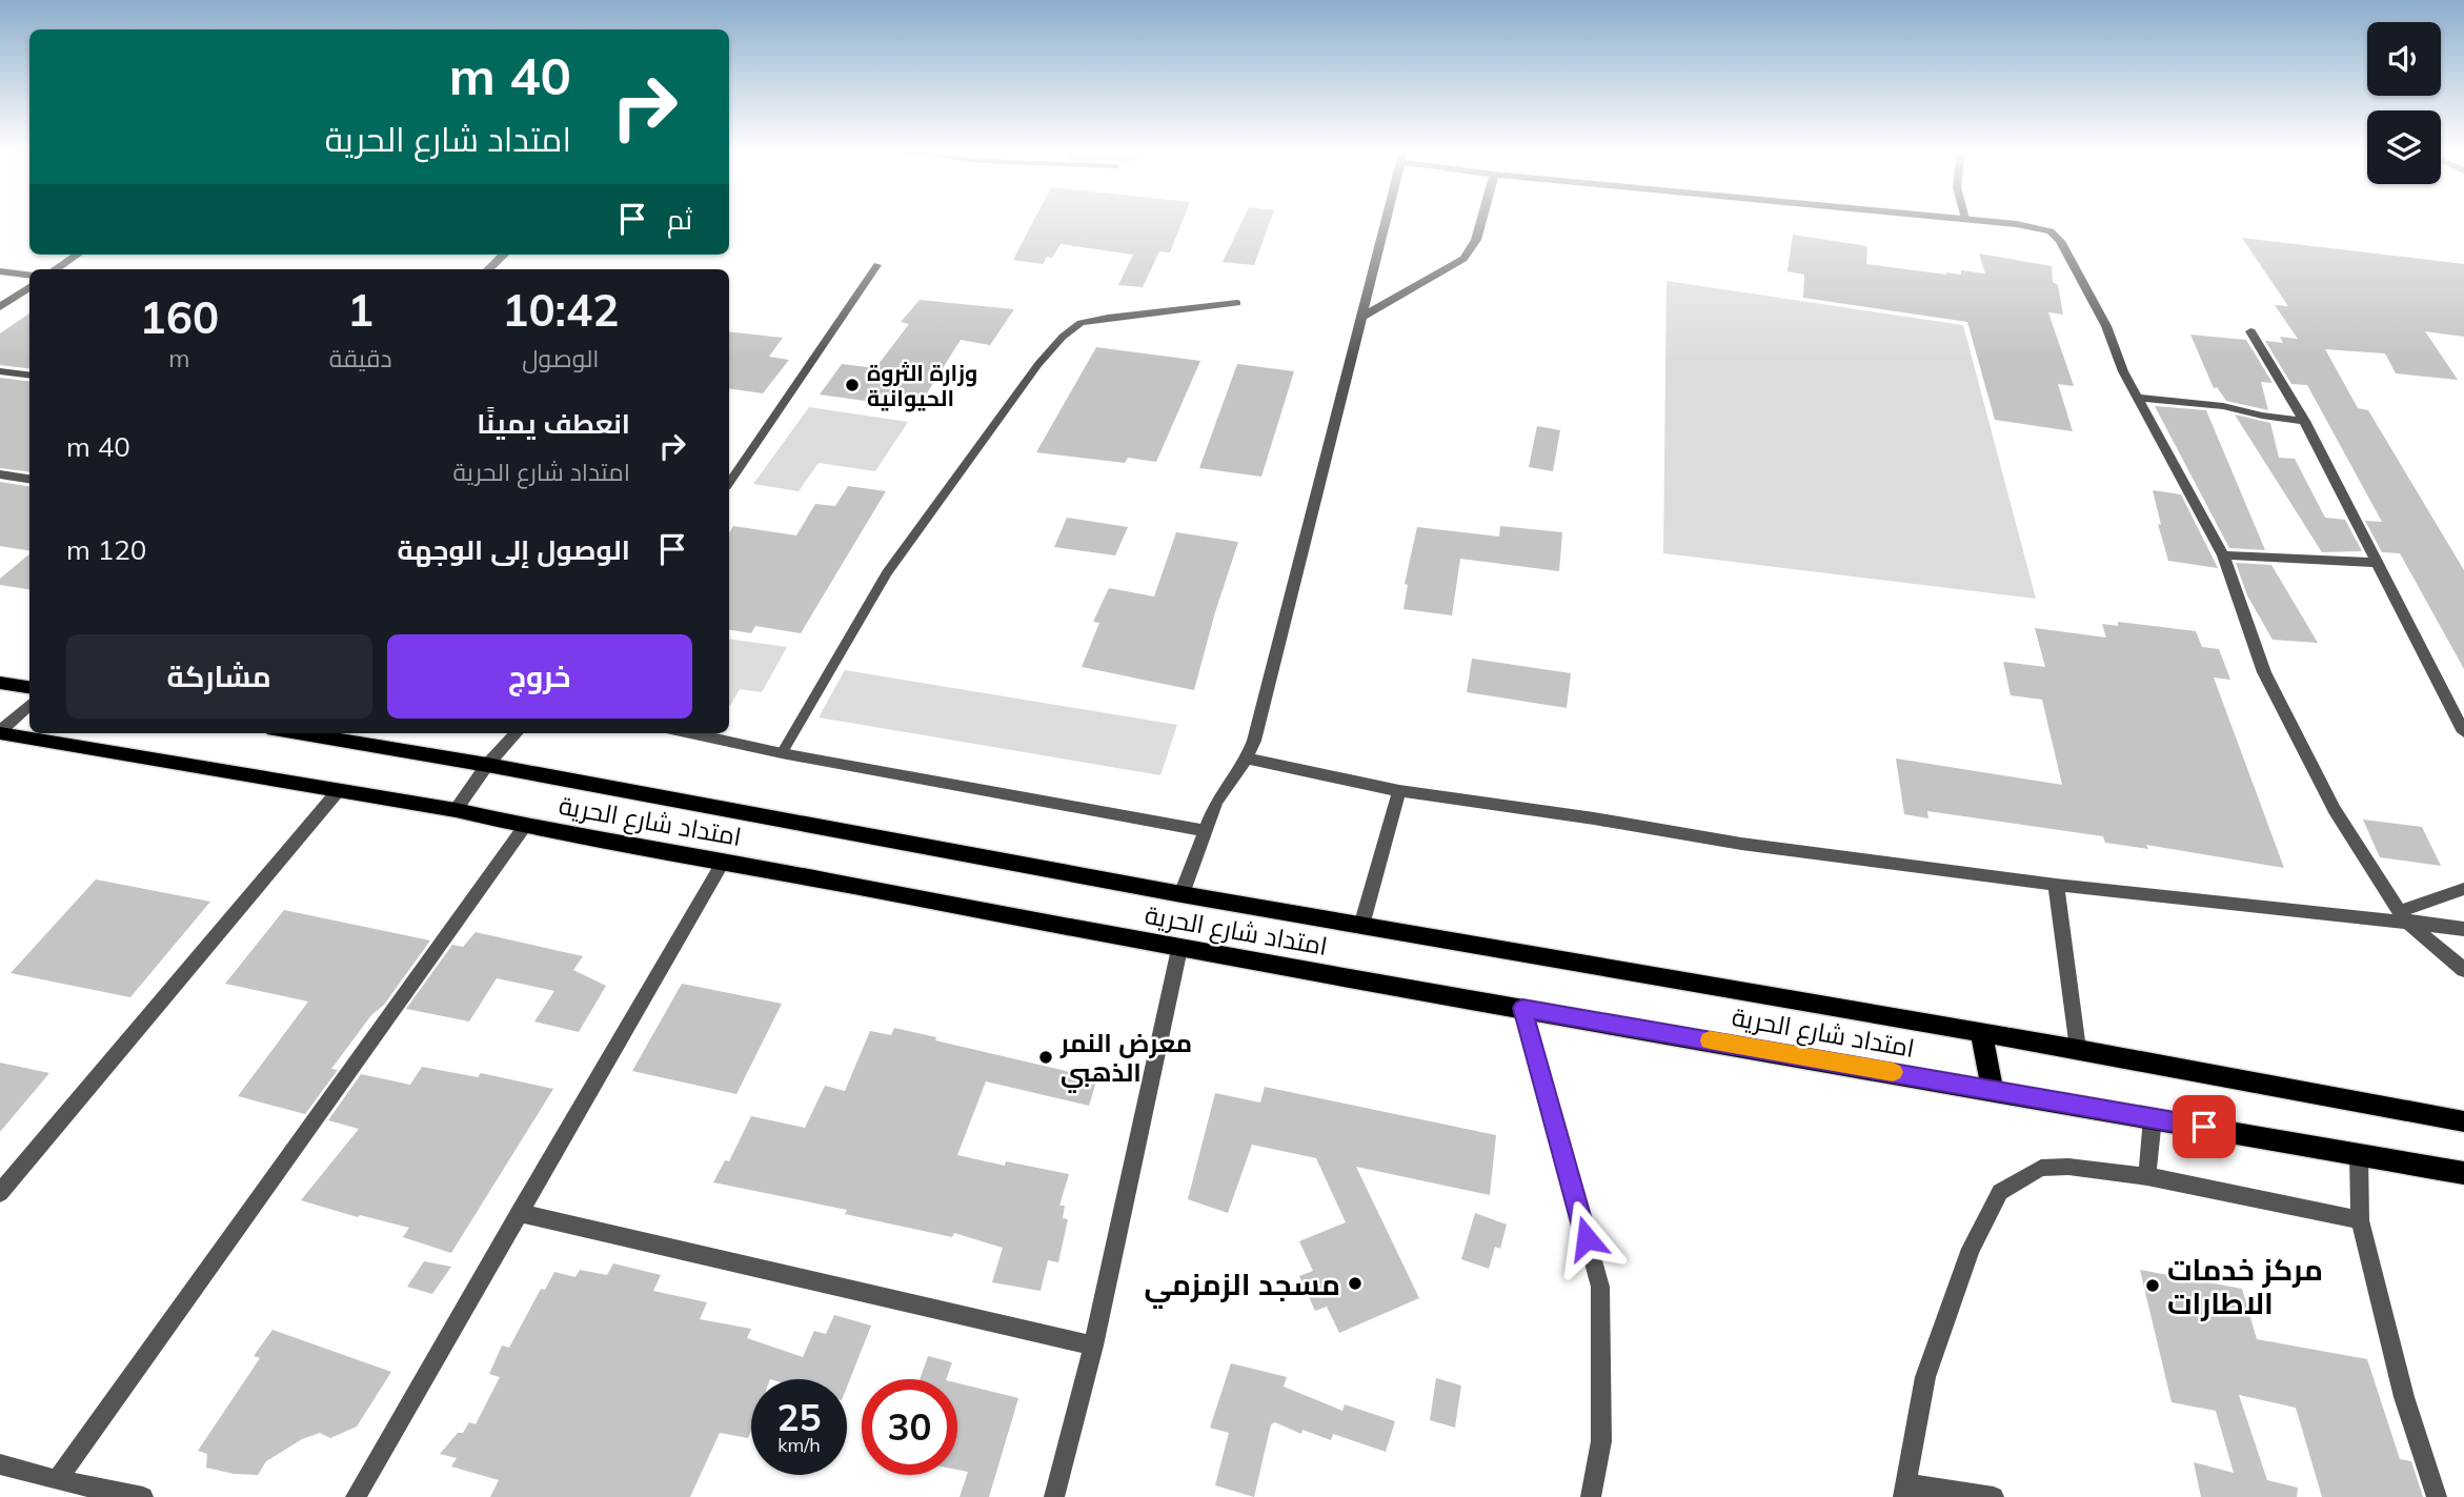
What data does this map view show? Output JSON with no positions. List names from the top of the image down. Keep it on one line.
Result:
{"streets":{"main road":["امتداد شارع الحرية"]},"places":["وزارة الثروة الحيوانية","معرض النمر الذهبي","مسجد الزمزمي","مركز خدمات الاطارات"],"page":{"turn":["40 m","امتداد شارع الحرية"],"then":"ثم","eta":["10:42","الوصول","1","دقيقة","160","m"],"list":[{"name":"انعطف يمينًا","note":"امتداد شارع الحرية","value":"40 m"},{"name":"الوصول إلى الوجهة","value":"120 m"}],"buttons":["خروج","مشاركة"],"speed":"25 km/h","limit":"30"}}
